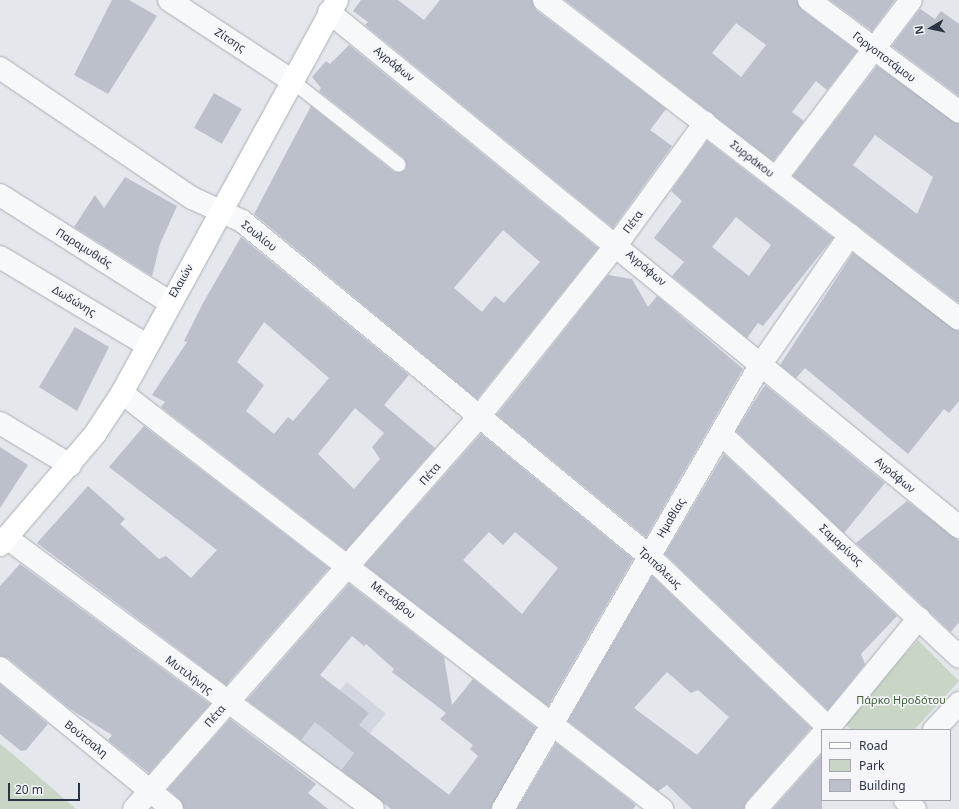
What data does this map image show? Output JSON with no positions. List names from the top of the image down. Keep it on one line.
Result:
{"streets":{"street":["Ζίτσης","Γοργοποτάμου","Αγράφων","Συρράκου","Πέτα","Σουλίου","Παραμυθιάς","Ελαιών","Δωδώνης","Ημαθίας","Σαμαρίνας","Τριπόλεως","Μετσόβου","Μυτιλήνης","Βούτσαλη"]},"crossings":[["Ζίτσης","Ελαιών"],["Αγράφων","Πέτα"],["Αγράφων","Ελαιών"],["Αγράφων","Ημαθίας"],["Συρράκου","Πέτα"],["Συρράκου","Ημαθίας"],["Πέτα","Σουλίου"],["Πέτα","Τριπόλεως"],["Πέτα","Μετσόβου"],["Πέτα","Μυτιλήνης"],["Πέτα","Βούτσαλη"],["Σουλίου","Ελαιών"],["Σουλίου","Τριπόλεως"],["Παραμυθιάς","Ελαιών"],["Ελαιών","Δωδώνης"],["Ελαιών","Μετσόβου"],["Ελαιών","Μυτιλήνης"],["Ημαθίας","Σαμαρίνας"],["Ημαθίας","Τριπόλεως"],["Ημαθίας","Μετσόβου"]],"parks":["Πάρκο Ηροδότου"],"legend":["Road","Park","Building"],"scale_bar":"20 m","north":"left"}
